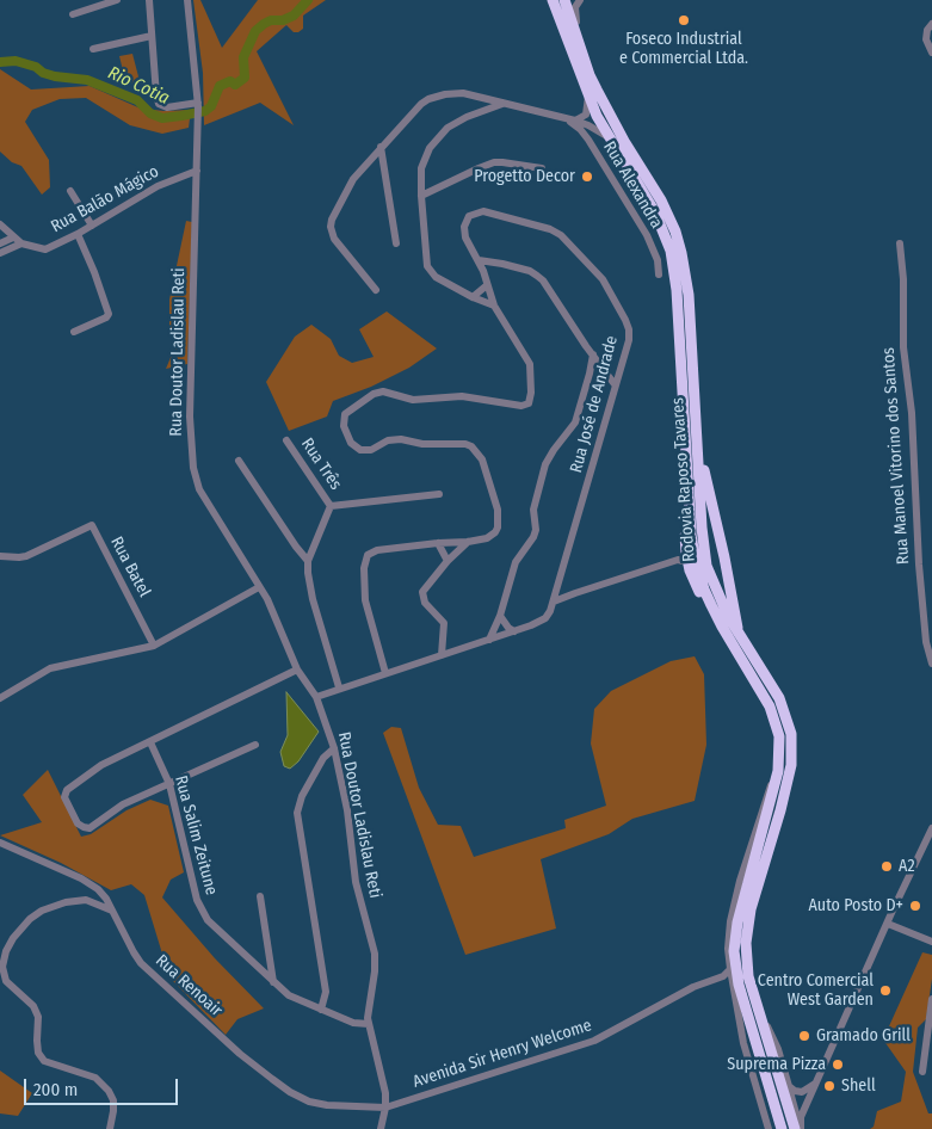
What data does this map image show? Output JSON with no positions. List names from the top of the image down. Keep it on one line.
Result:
{"streets":{"highway":["Rodovia Raposo Tavares"],"street":["Rua Alexandra","Rua Balão Mágico","Rua Doutor Ladislau Reti","Rua José de Andrade","Rua Manoel Vitorino dos Santos","Rua Três","Rua Batel","Rua Salim Zeitune","Rua Renoair","Avenida Sir Henry Welcome"]},"crossings":[["Rua Balão Mágico","Rua Doutor Ladislau Reti"],["Rua Doutor Ladislau Reti","Rua José de Andrade"],["Rua Doutor Ladislau Reti","Rua Salim Zeitune"],["Rua Doutor Ladislau Reti","Rua Renoair"],["Rua Doutor Ladislau Reti","Avenida Sir Henry Welcome"],["Rua Renoair","Avenida Sir Henry Welcome"]],"water":["Rio Cotia"],"places":["Foseco Industrial e Commercial Ltda.","Progetto Decor","A2","Auto Posto D+","Centro Comercial West Garden","Gramado Grill","Suprema Pizza","Shell"],"scale_bar":"200 m"}
